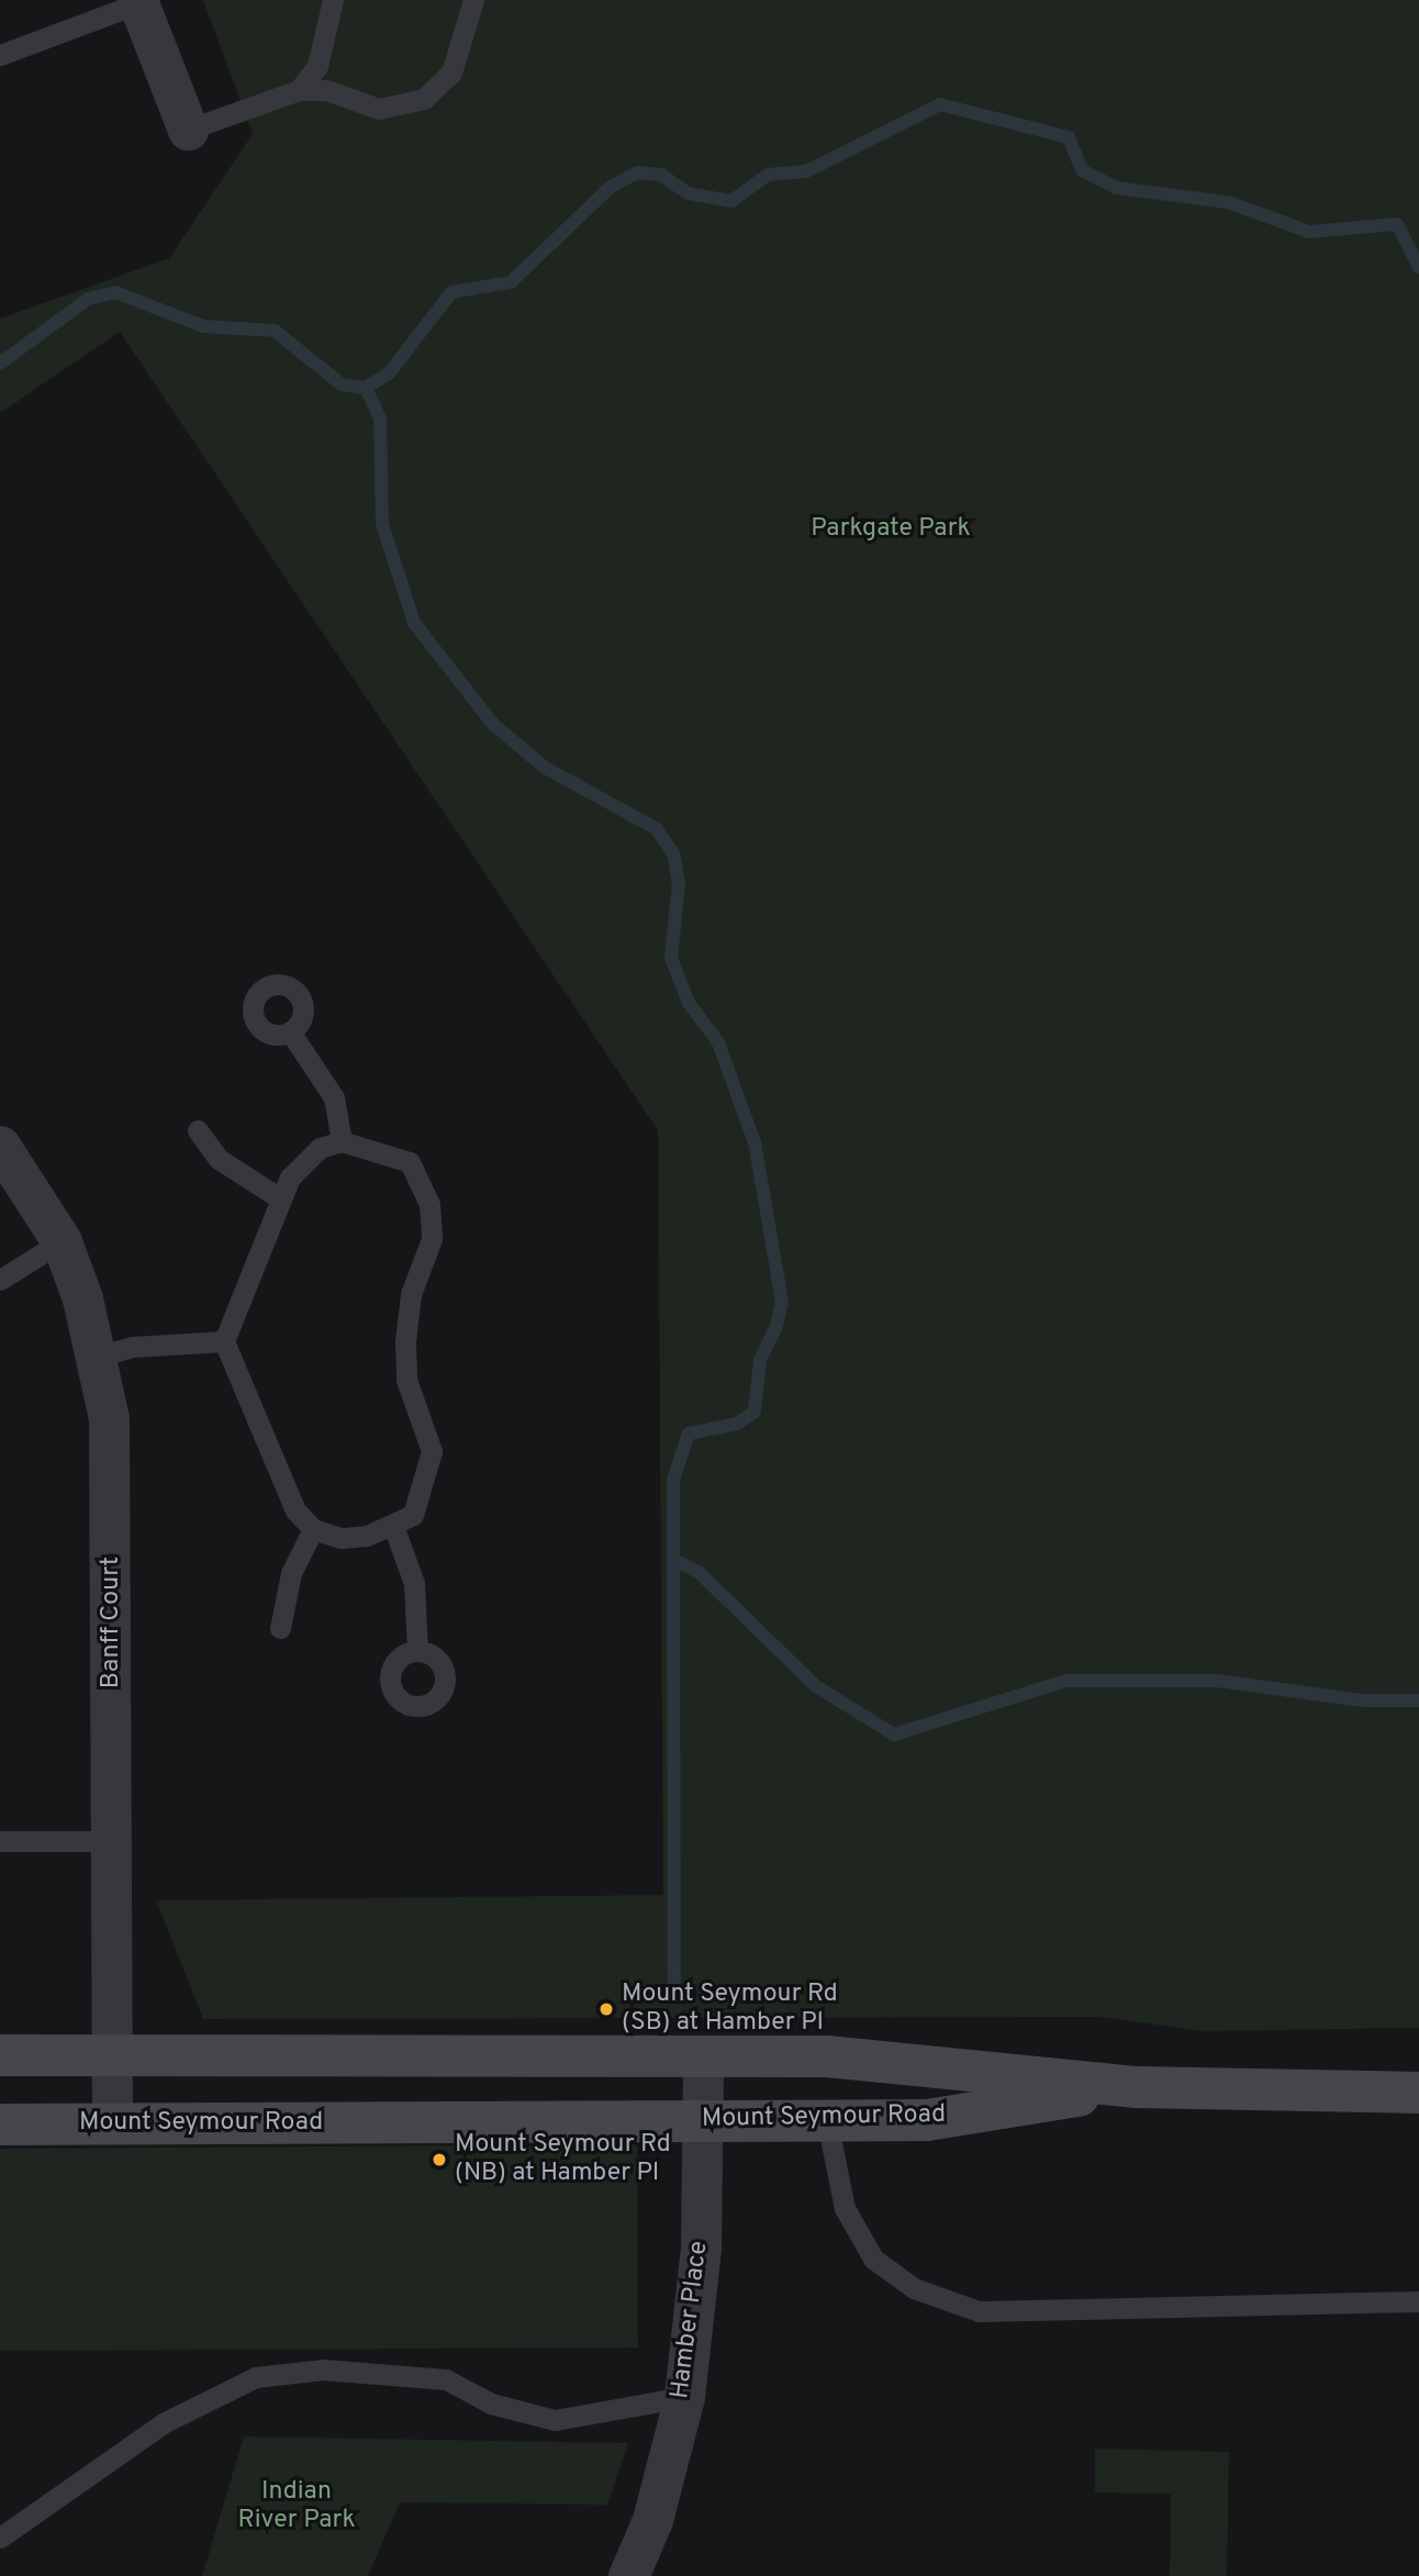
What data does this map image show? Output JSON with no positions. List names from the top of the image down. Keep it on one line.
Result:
{"streets":{"street":["Banff Court","Mount Seymour Road","Hamber Place"]},"crossings":[["Banff Court","Mount Seymour Road"],["Mount Seymour Road","Hamber Place"]],"parks":["Parkgate Park","Indian River Park"],"places":["Mount Seymour Rd (SB) at Hamber Pl","Mount Seymour Rd (NB) at Hamber Pl"]}
